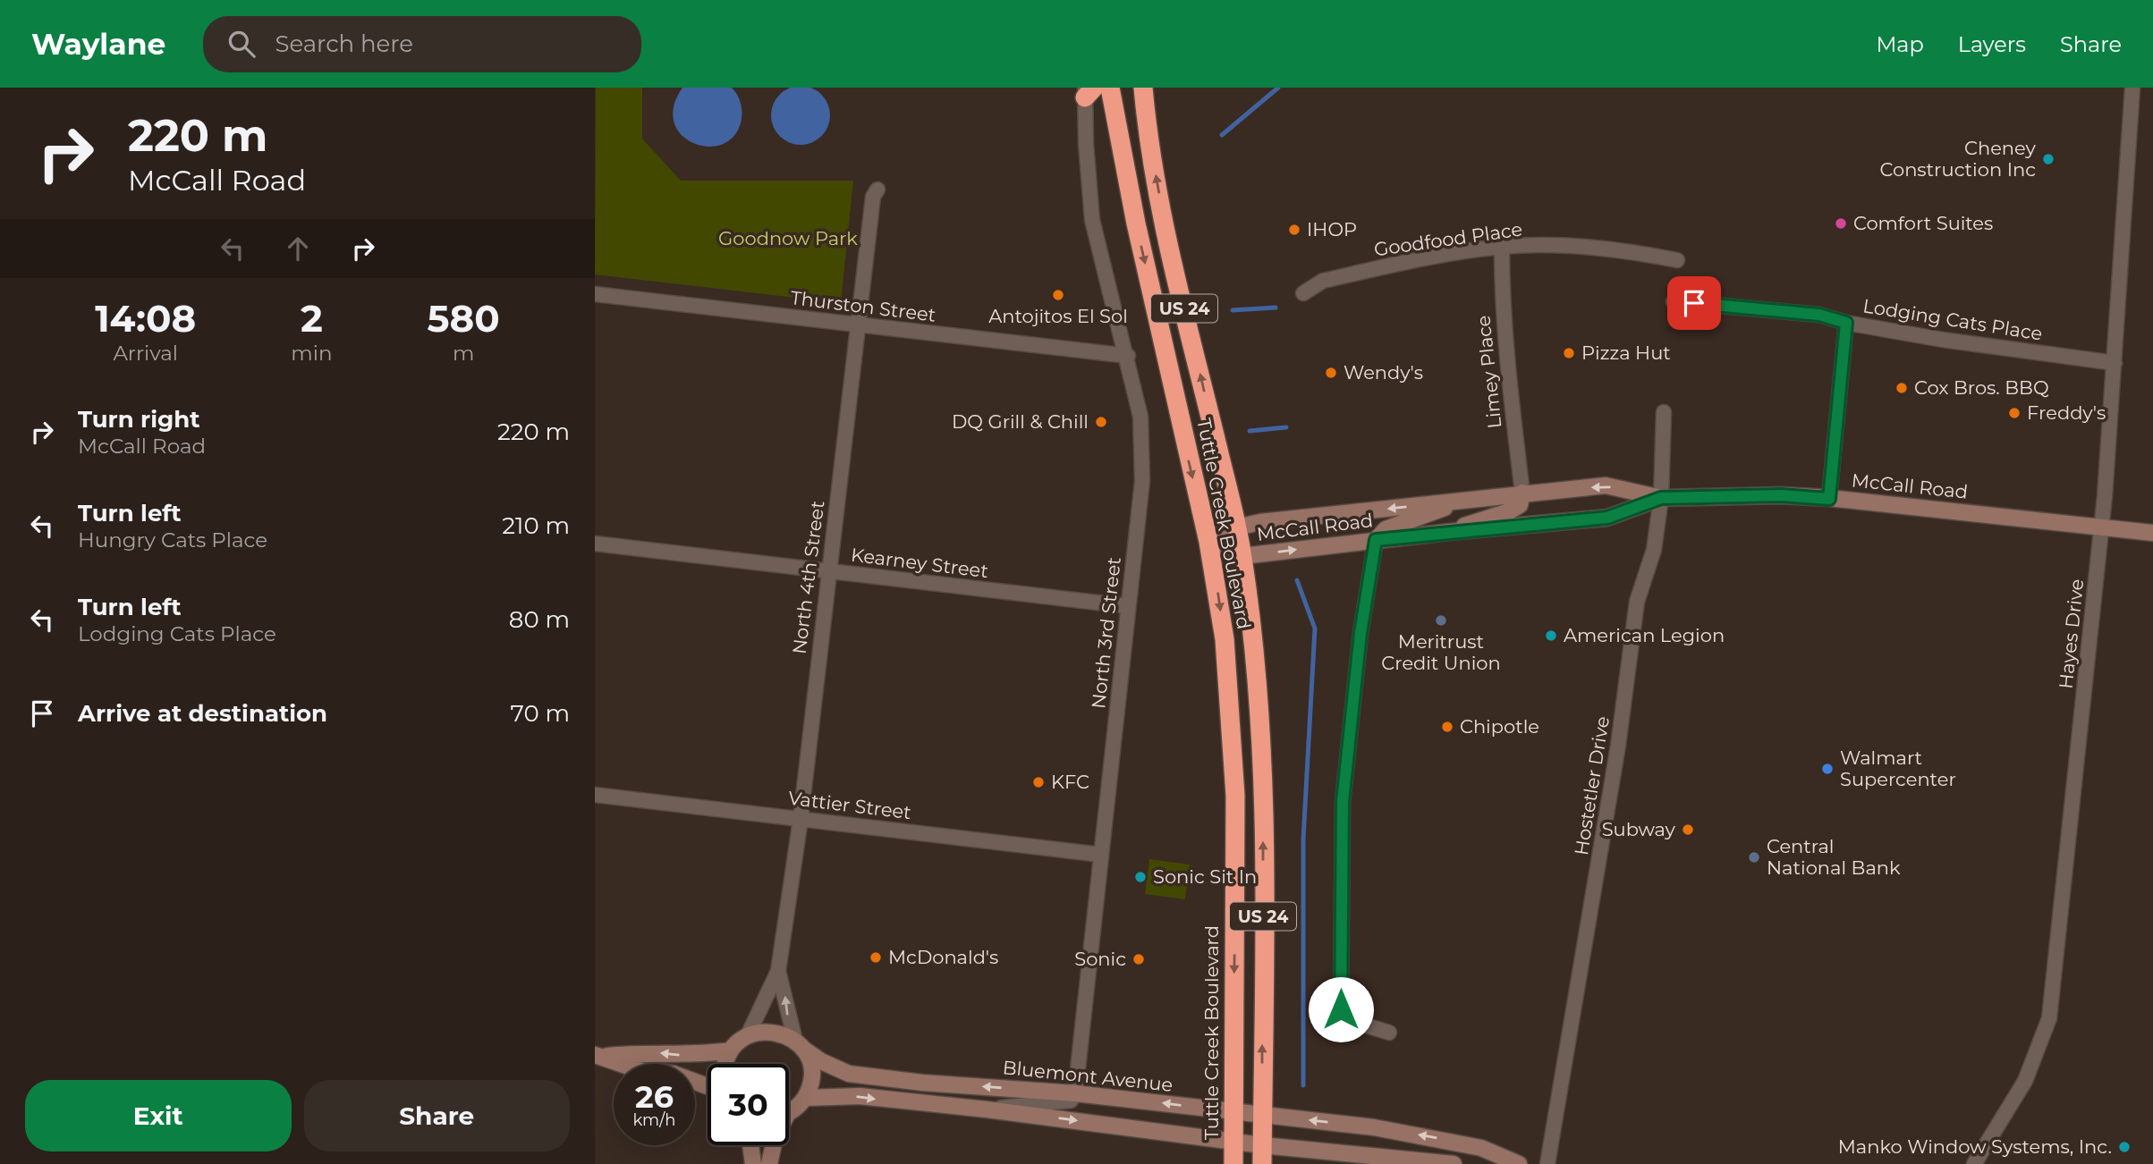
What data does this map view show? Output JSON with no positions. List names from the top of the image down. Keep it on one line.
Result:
{"streets":{"highway":["US 24","Tuttle Creek Boulevard"],"main road":["McCall Road","Bluemont Avenue"],"street":["Goodfood Place","Thurston Street","Lodging Cats Place","Limey Place","Kearney Street","North 4th Street","North 3rd Street","Hayes Drive","Hostetler Drive","Vattier Street"]},"crossings":[["Goodfood Place","Limey Place"],["Thurston Street","North 4th Street"],["Thurston Street","North 3rd Street"],["Lodging Cats Place","Hayes Drive"],["Limey Place","McCall Road"],["McCall Road","Tuttle Creek Boulevard"],["McCall Road","Hayes Drive"],["McCall Road","Hostetler Drive"],["Tuttle Creek Boulevard","Bluemont Avenue"],["Kearney Street","North 4th Street"],["Kearney Street","North 3rd Street"],["North 4th Street","Vattier Street"],["North 4th Street","Bluemont Avenue"],["North 3rd Street","Vattier Street"],["North 3rd Street","Bluemont Avenue"]],"parks":["Goodnow Park"],"places":["Cheney Construction Inc","Comfort Suites","IHOP","Antojitos El Sol","Pizza Hut","Wendy's","Cox Bros. BBQ","Freddy's","DQ Grill & Chill","Meritrust Credit Union","American Legion","Chipotle","Walmart Supercenter","KFC","Subway","Central National Bank","Sonic Sit In","McDonald's","Sonic","Manko Window Systems, Inc."],"page":{"header":"Waylane","search":"Search here","nav":["Map","Layers","Share"],"turn":["220 m","McCall Road"],"eta":["14:08","Arrival","2","min","580","m"],"list":[{"name":"Turn right","note":"McCall Road","value":"220 m"},{"name":"Turn left","note":"Hungry Cats Place","value":"210 m"},{"name":"Turn left","note":"Lodging Cats Place","value":"80 m"},{"name":"Arrive at destination","value":"70 m"}],"speed":"26 km/h","limit":"30","buttons":["Exit","Share"]}}
